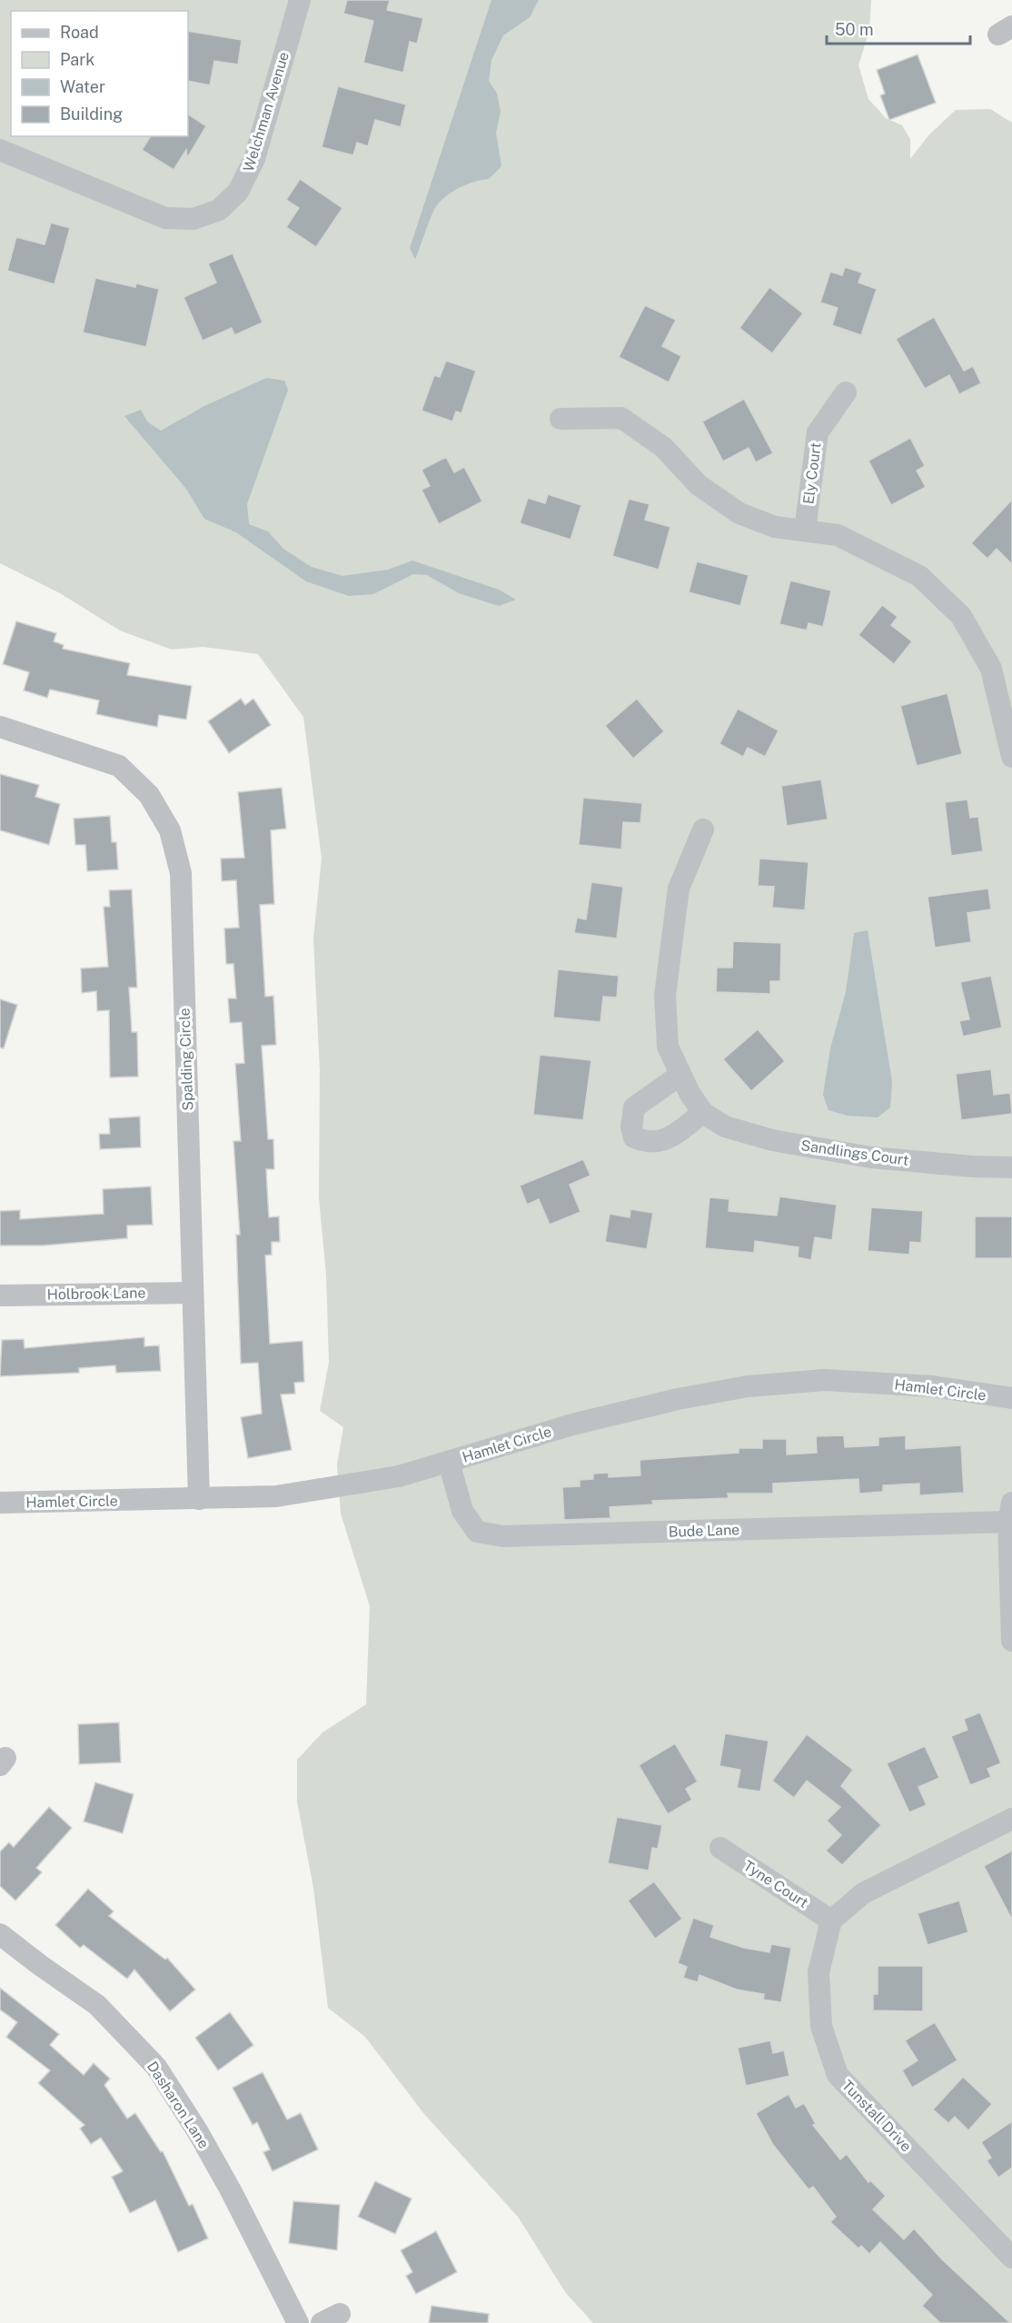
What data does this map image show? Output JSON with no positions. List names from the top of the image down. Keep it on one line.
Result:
{"streets":{"street":["Welchman Avenue","Ely Court","Spalding Circle","Sandlings Court","Holbrook Lane","Hamlet Circle","Bude Lane","Tyne Court","Dasharon Lane","Tunstall Drive"]},"crossings":[["Spalding Circle","Holbrook Lane"],["Spalding Circle","Hamlet Circle"],["Hamlet Circle","Bude Lane"],["Tyne Court","Tunstall Drive"]],"legend":["Road","Park","Water","Building"],"scale_bar":"50 m"}
